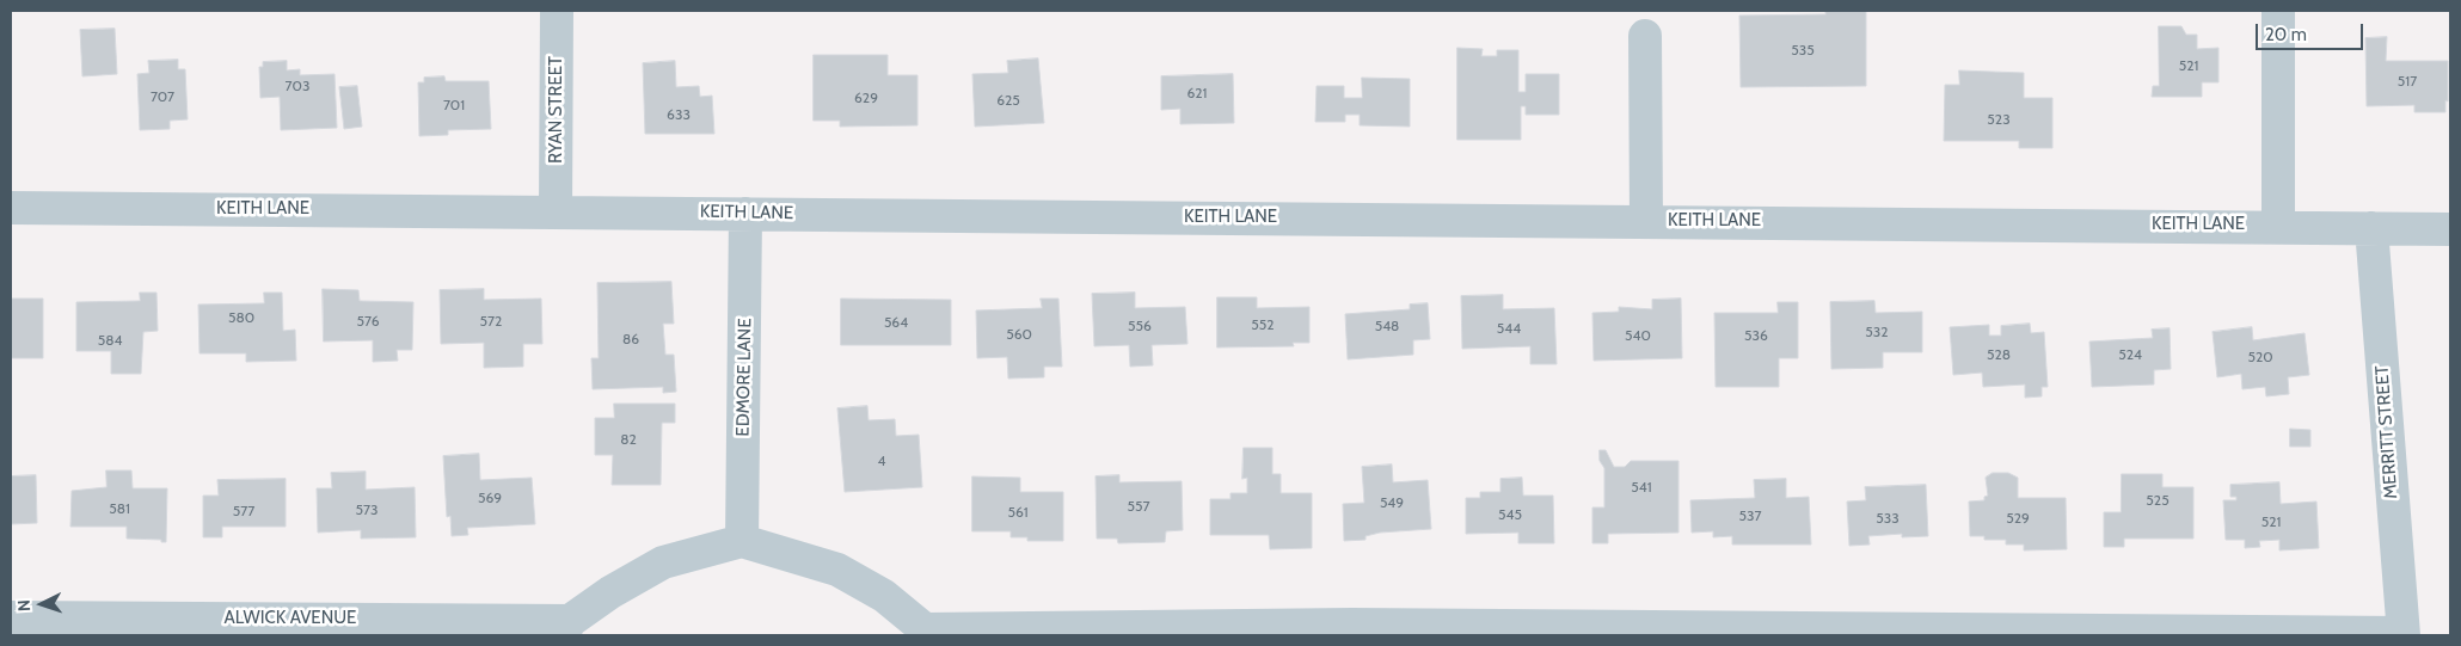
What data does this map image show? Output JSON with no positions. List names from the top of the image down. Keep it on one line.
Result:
{"streets":{"street":["RYAN STREET","KEITH LANE","EDMORE LANE","MERRITT STREET","ALWICK AVENUE"]},"crossings":[["RYAN STREET","KEITH LANE"],["KEITH LANE","EDMORE LANE"],["KEITH LANE","MERRITT STREET"]],"house_numbers":["535","521","517","703","621","707","629","625","701","633","523","580","576","572","564","552","556","548","544","532","560","540","536","86","584","528","524","520","82","4","541","569","525","549","557","581","573","577","561","545","537","533","529","521"],"scale_bar":"20 m","north":"left"}
